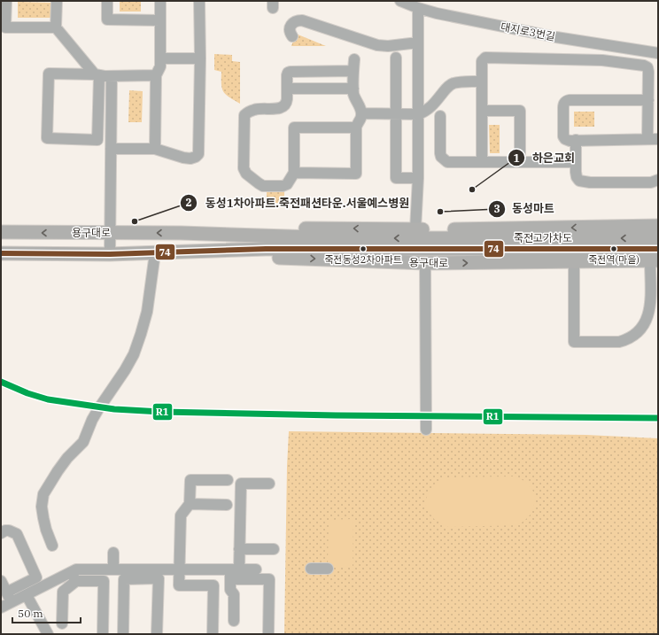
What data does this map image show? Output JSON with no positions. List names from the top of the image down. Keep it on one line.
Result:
{"streets":{"main road":["용구대로","죽전고가차도"],"street":["대지로3번길"]},"crossings":[["용구대로","죽전고가차도"]],"places":["하은교회","동성마트","동성1차아파트.죽전패션타운.서울예스병원","죽전동성2차아파트","죽전역(마을)"],"lines":["transit line 74","transit line R1"],"scale_bar":"50 m"}
